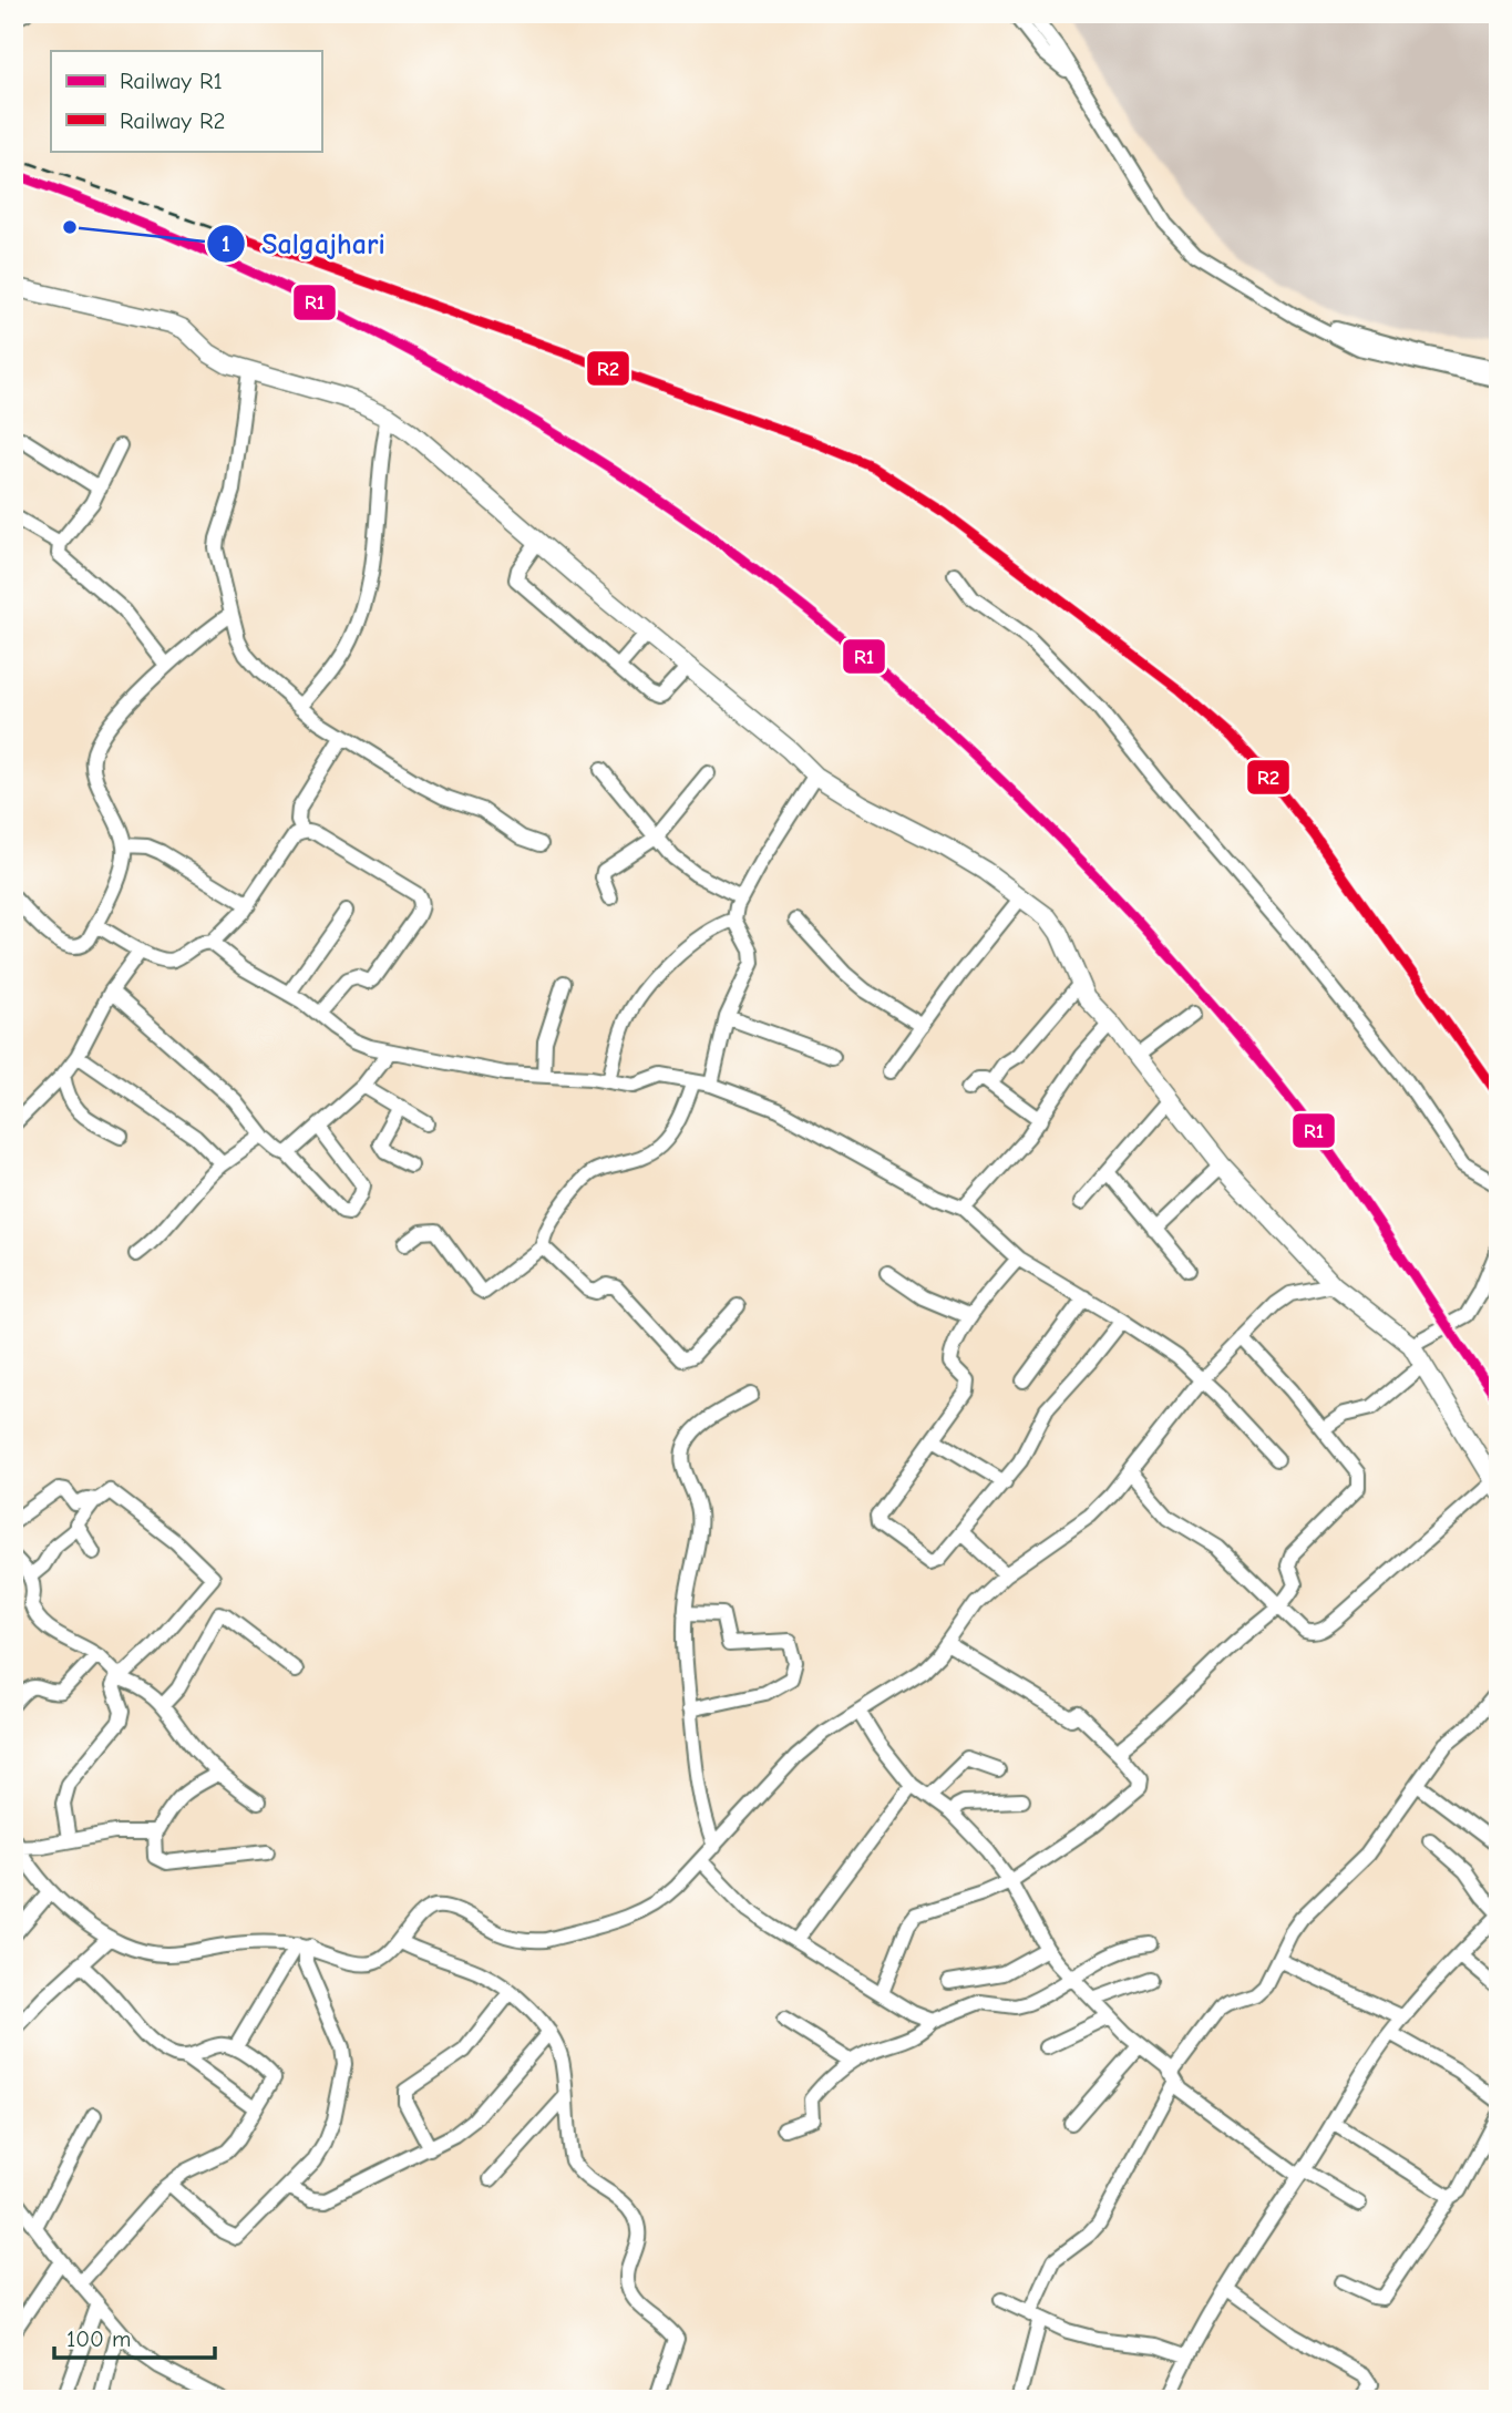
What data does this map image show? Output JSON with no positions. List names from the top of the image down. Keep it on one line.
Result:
{"places":["Salgajhari"],"lines":["rail line R1","rail line R2"],"legend":["Railway R1","Railway R2"],"scale_bar":"100 m"}
